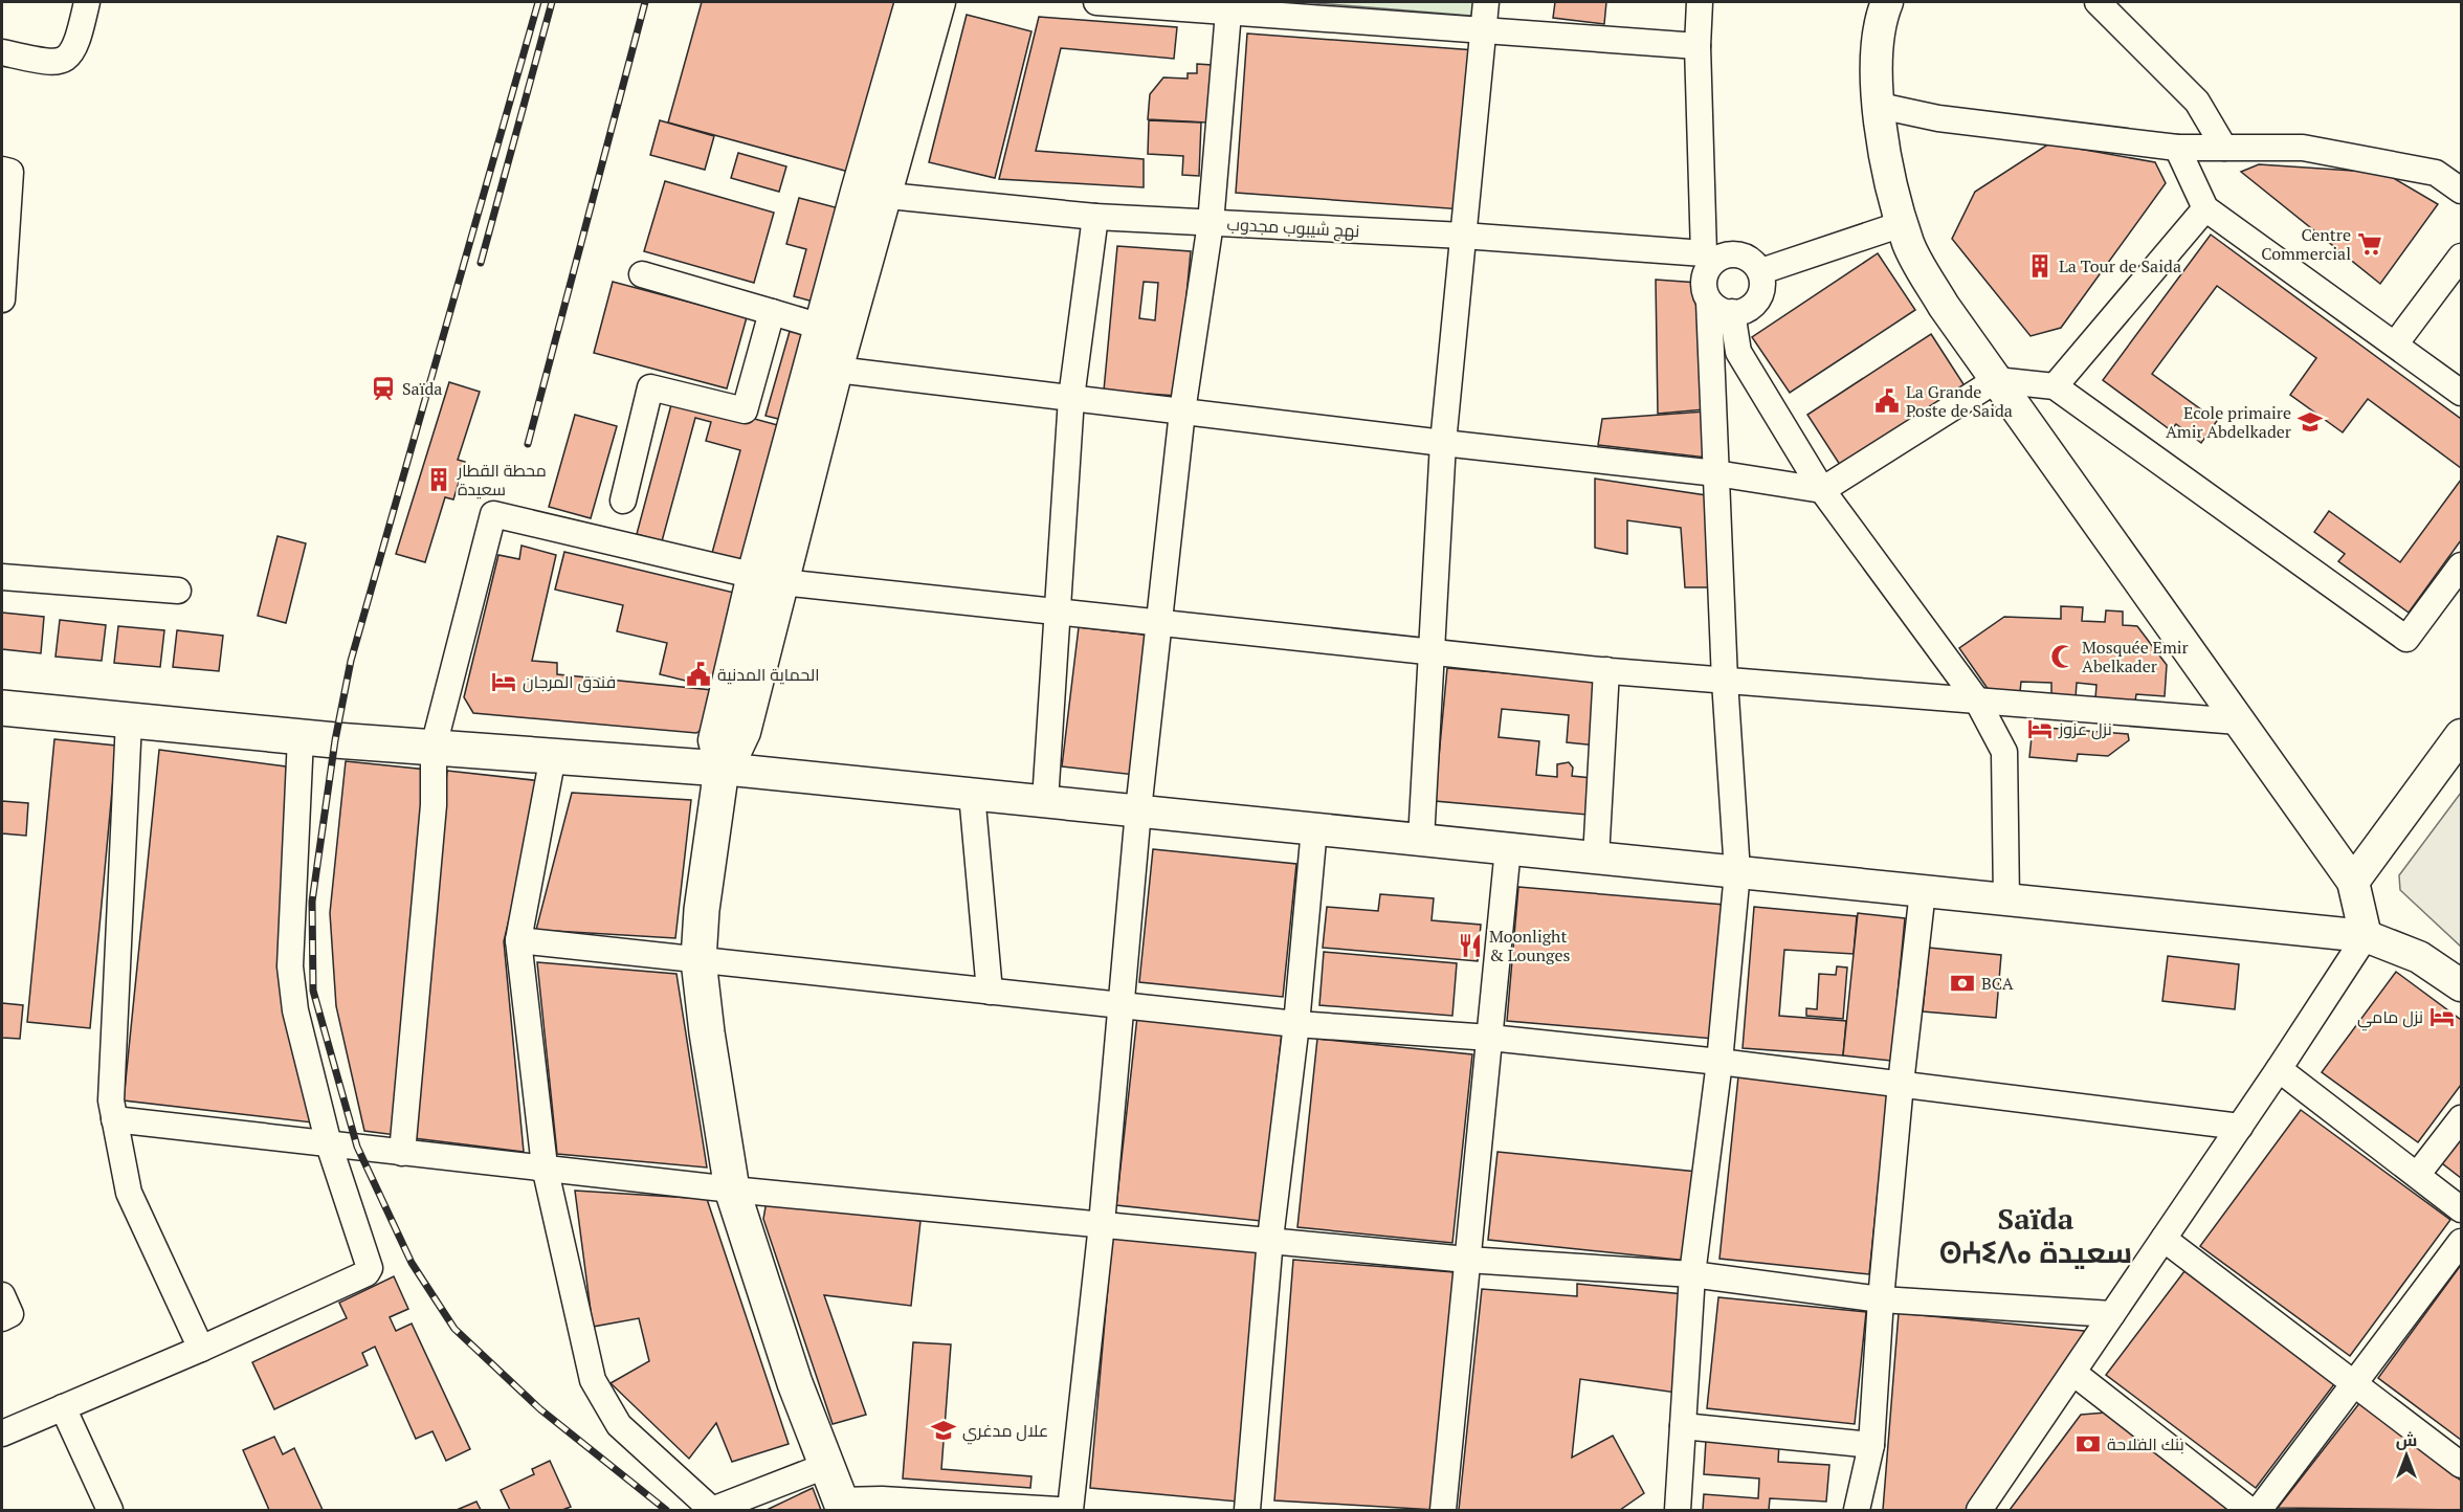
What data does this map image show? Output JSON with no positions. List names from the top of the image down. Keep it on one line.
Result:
{"streets":{"street":["نهج شيبوب مجدوب"]},"districts":["Saïda ⵙⵄⵉⴷⴰ سعيدة"],"places":{"supermarket":["Centre Commercial"],"building":["La Tour de Saida","محطة القطار سعيدة"],"station":["Saïda"],"public building":["La Grande Poste de Saida","الحماية المدنية"],"school or university":["Ecole primaire Amir Abdelkader","علال مدغري"],"mosque":["Mosquée Emir Abelkader"],"hotel":["فندق المرجان","نزل عزوز","نزل مامي"],"restaurant":["Moonlight & Lounges"],"bank":["BCA","بنك الفلاحة"]},"north":"top"}
